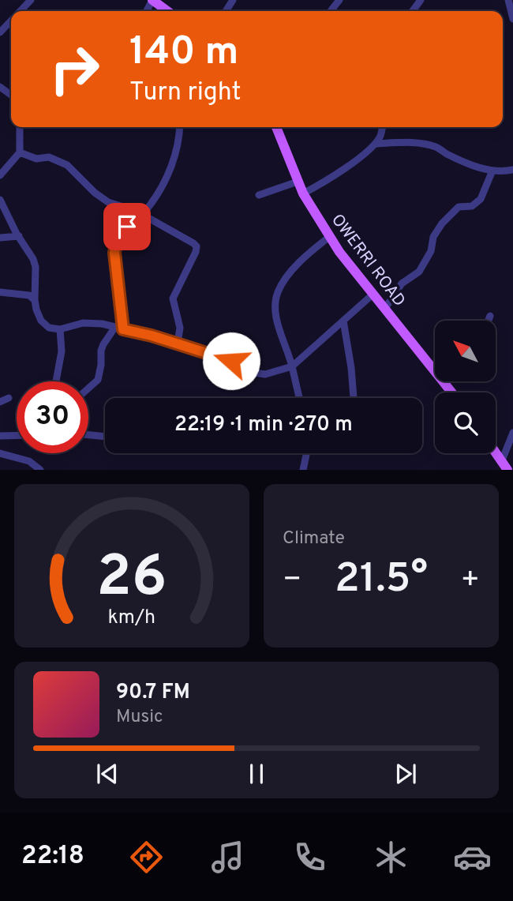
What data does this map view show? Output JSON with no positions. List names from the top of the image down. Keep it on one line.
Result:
{"streets":{"main road":["OWERRI ROAD"]},"north":"top left","page":{"turn":["140 m","Turn right"],"limit":"30","trip":"22:19 · 1 min · 270 m","tile":"Climate","heat":["−","21.5°","+"],"song":["90.7 FM","Music"],"tabs":"22:18","gauge":["26","km/h"]}}
